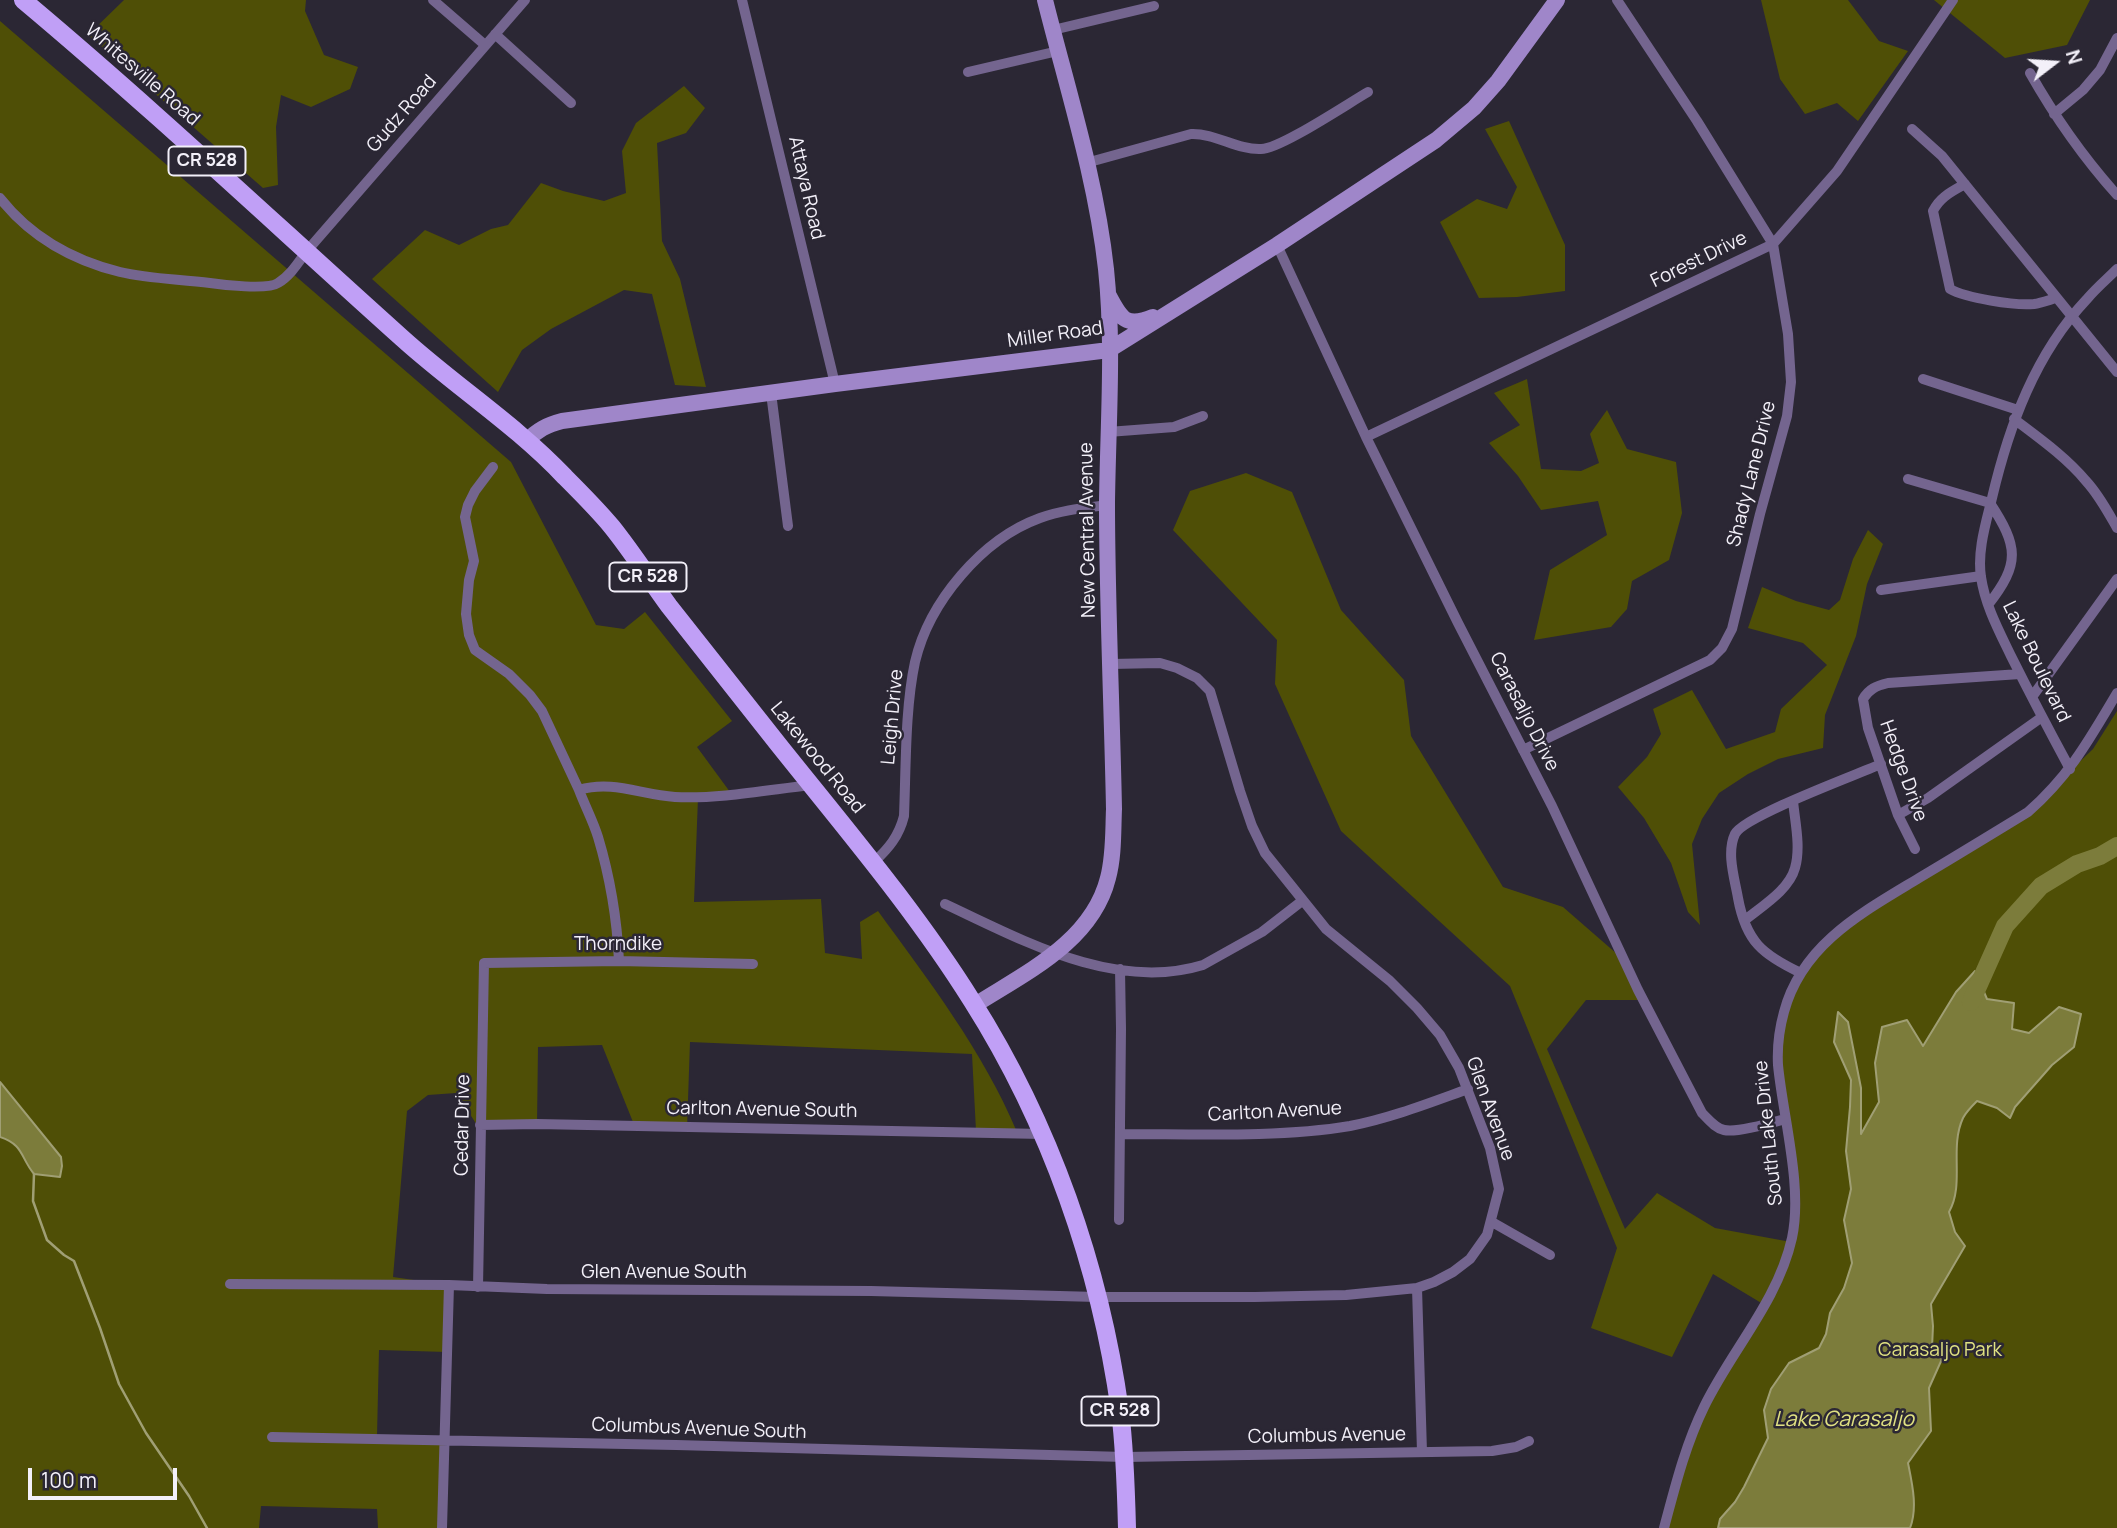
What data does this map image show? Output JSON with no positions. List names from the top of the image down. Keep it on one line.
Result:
{"streets":{"main road":["Whitesville Road","CR 528","Lakewood Road"],"street":["Gudz Road","Attaya Road","Forest Drive","Miller Road","Shady Lane Drive","New Central Avenue","Lake Boulevard","Carasaljo Drive","Leigh Drive","Hedge Drive","Thorndike","Glen Avenue","Carlton Avenue South","Carlton Avenue","Cedar Drive","South Lake Drive","Glen Avenue South","Columbus Avenue South","Columbus Avenue"]},"crossings":[["Whitesville Road","Gudz Road"],["Whitesville Road","Lakewood Road"],["CR 528","Lakewood Road"],["CR 528","Glen Avenue"],["CR 528","Glen Avenue South"],["CR 528","Columbus Avenue South"],["CR 528","Columbus Avenue"],["Attaya Road","Miller Road"],["Forest Drive","Shady Lane Drive"],["Forest Drive","Carasaljo Drive"],["Miller Road","New Central Avenue"],["Miller Road","Carasaljo Drive"],["Miller Road","Lakewood Road"],["Shady Lane Drive","Carasaljo Drive"],["New Central Avenue","Leigh Drive"],["New Central Avenue","Lakewood Road"],["New Central Avenue","Glen Avenue"],["Lake Boulevard","Hedge Drive"],["Lake Boulevard","South Lake Drive"],["Carasaljo Drive","South Lake Drive"],["Leigh Drive","Lakewood Road"],["Lakewood Road","Glen Avenue"],["Lakewood Road","Carlton Avenue South"],["Lakewood Road","Glen Avenue South"],["Thorndike","Cedar Drive"],["Glen Avenue","Carlton Avenue"],["Glen Avenue","Glen Avenue South"],["Carlton Avenue South","Cedar Drive"],["Cedar Drive","Glen Avenue South"],["Columbus Avenue South","Columbus Avenue"]],"water":["Lake Carasaljo"],"parks":["Carasaljo Park"],"scale_bar":"100 m","north":"right"}
